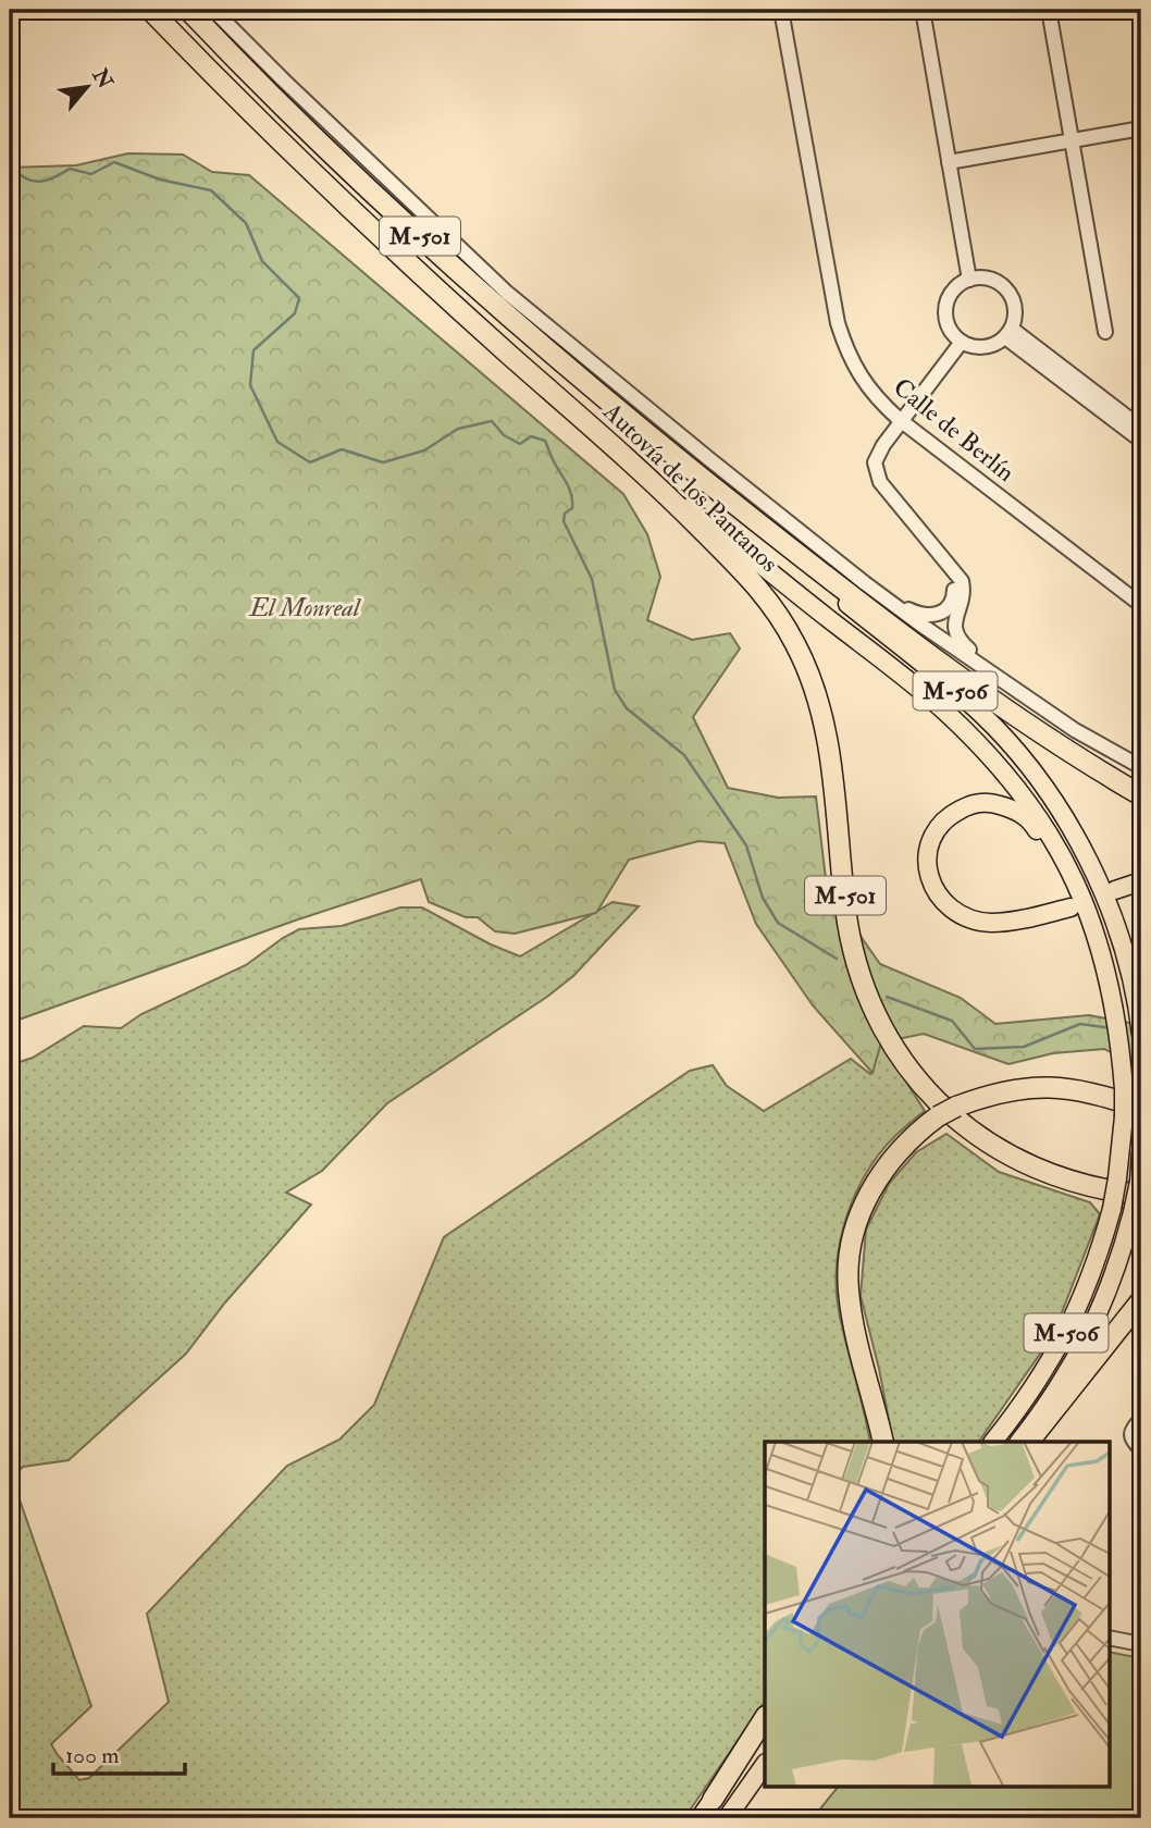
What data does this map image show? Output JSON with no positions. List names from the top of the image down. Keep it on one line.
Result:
{"streets":{"highway":["M-501","Autovía de los Pantanos"],"main road":["M-506"],"street":["Calle de Berlín"]},"crossings":[["Autovía de los Pantanos","M-506"]],"parks":["El Monreal"],"scale_bar":"100 m","north":"top right"}
